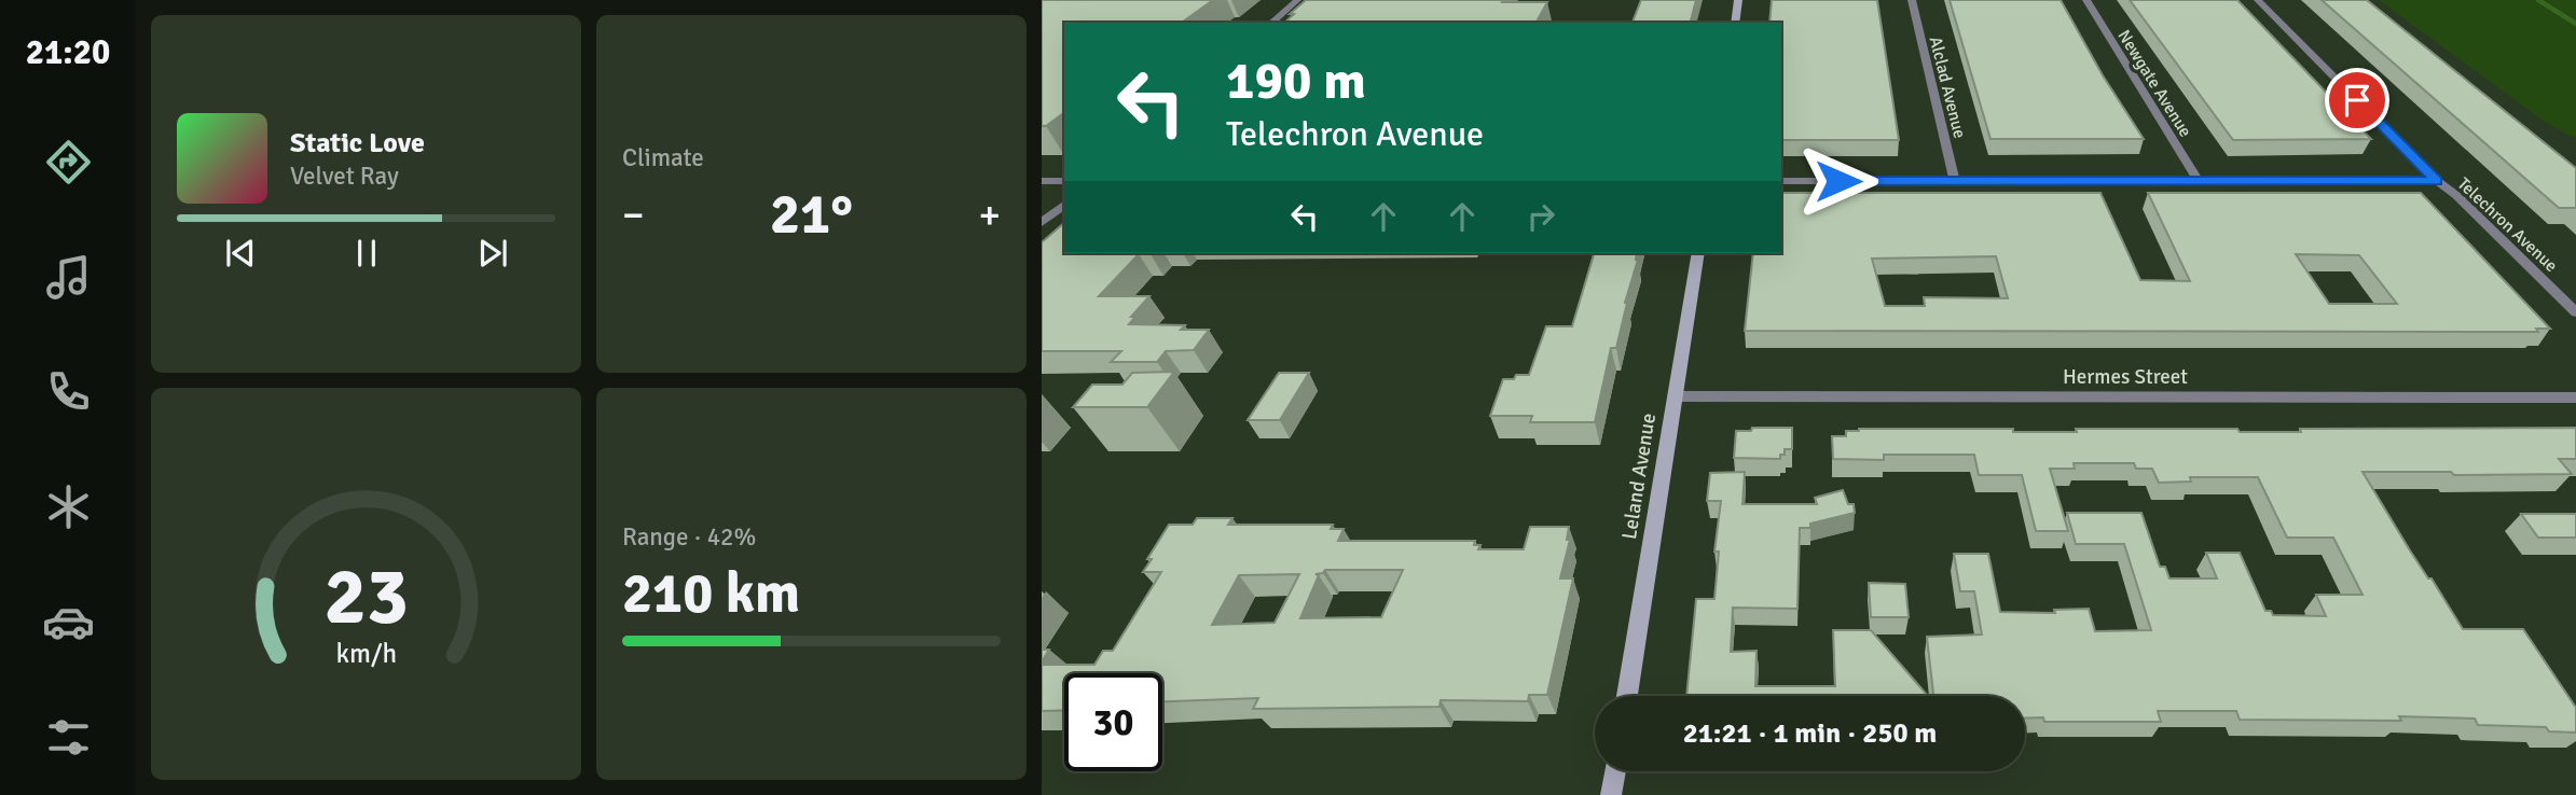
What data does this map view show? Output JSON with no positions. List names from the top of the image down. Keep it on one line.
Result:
{"streets":{"street":["Newgate Avenue","Alclad Avenue","Telechron Avenue","Hermes Street","Leland Avenue"]},"crossings":[["Hermes Street","Leland Avenue"]],"page":{"tabs":"21:20","tile":["Climate",["Range · 42%","210 km"]],"turn":["190 m","Telechron Avenue"],"song":["Static Love","Velvet Ray"],"heat":["−","21°","+"],"limit":"30","trip":"21:21 · 1 min · 250 m","gauge":["23","km/h"]}}
